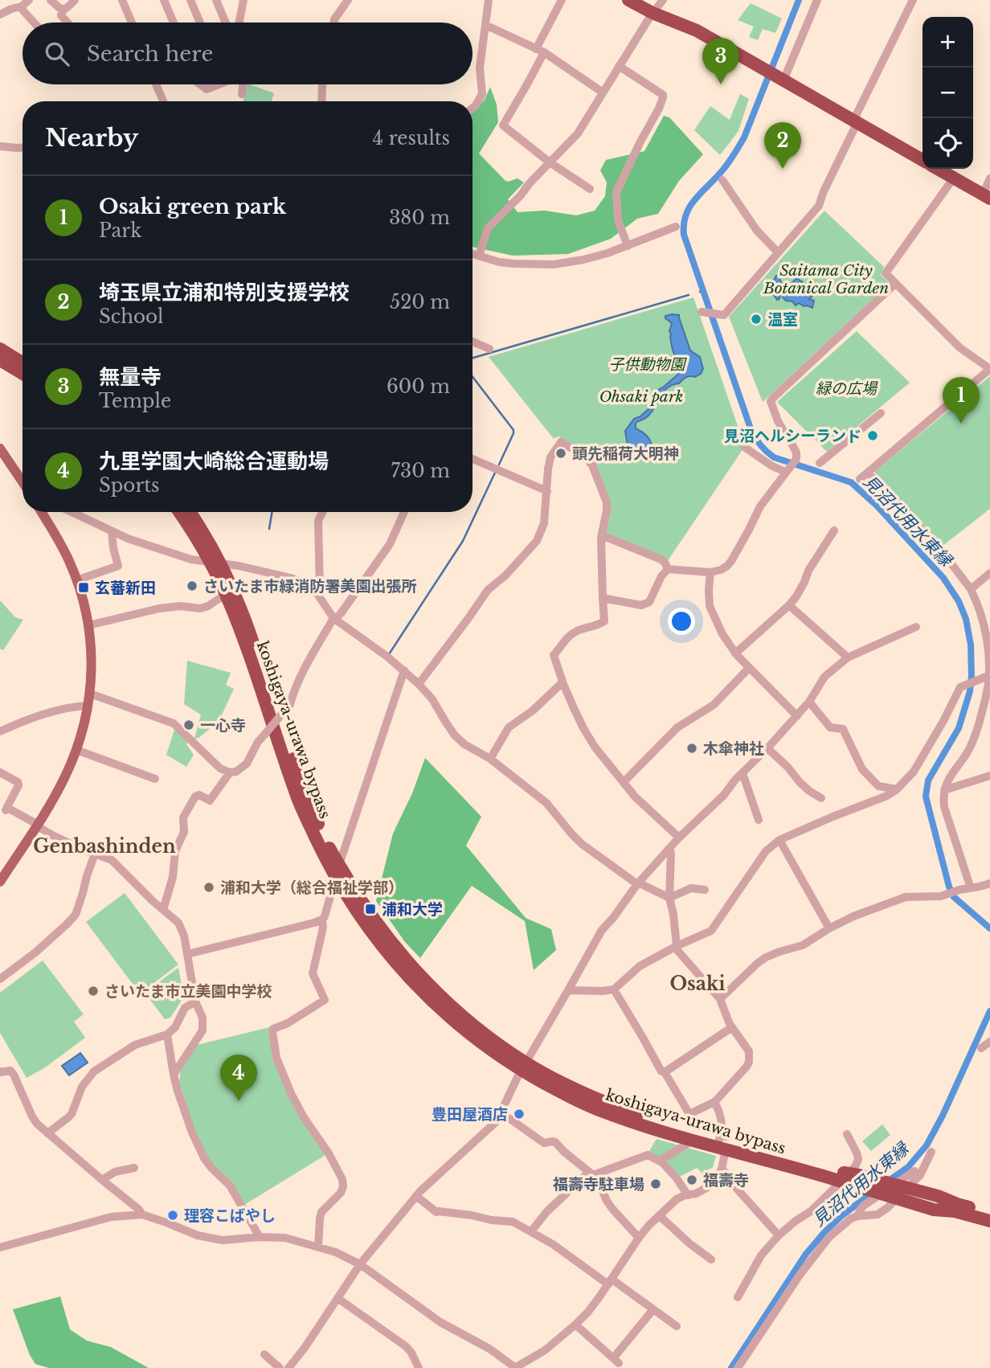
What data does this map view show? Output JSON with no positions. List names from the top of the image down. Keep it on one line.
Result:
{"streets":{"highway":["koshigaya-urawa bypass"]},"districts":["Genbashinden","Osaki"],"water":["見沼代用水東縁"],"parks":["Saitama City Botanical Garden","子供動物園","緑の広場","Ohsaki park"],"places":{"other":["温室","見沼ヘルシーランド","頭先稲荷大明神","さいたま市緑消防署美園出張所","一心寺","木傘神社","浦和大学（総合福祉学部）","さいたま市立美園中学校","豊田屋酒店","福壽寺","福壽寺駐車場","理容こばやし"],"transit":["玄蕃新田","浦和大学"]},"page":{"map_buttons":["+","−"],"search":"Search here","pins":["3","2","1","4"],"heading":["Nearby","4 results"],"list":[{"mark":"1","name":"Osaki green park","note":"Park","value":"380 m"},{"mark":"2","name":"埼玉県立浦和特別支援学校","note":"School","value":"520 m"},{"mark":"3","name":"無量寺","note":"Temple","value":"600 m"},{"mark":"4","name":"九里学園大崎総合運動場","note":"Sports","value":"730 m"}]}}
